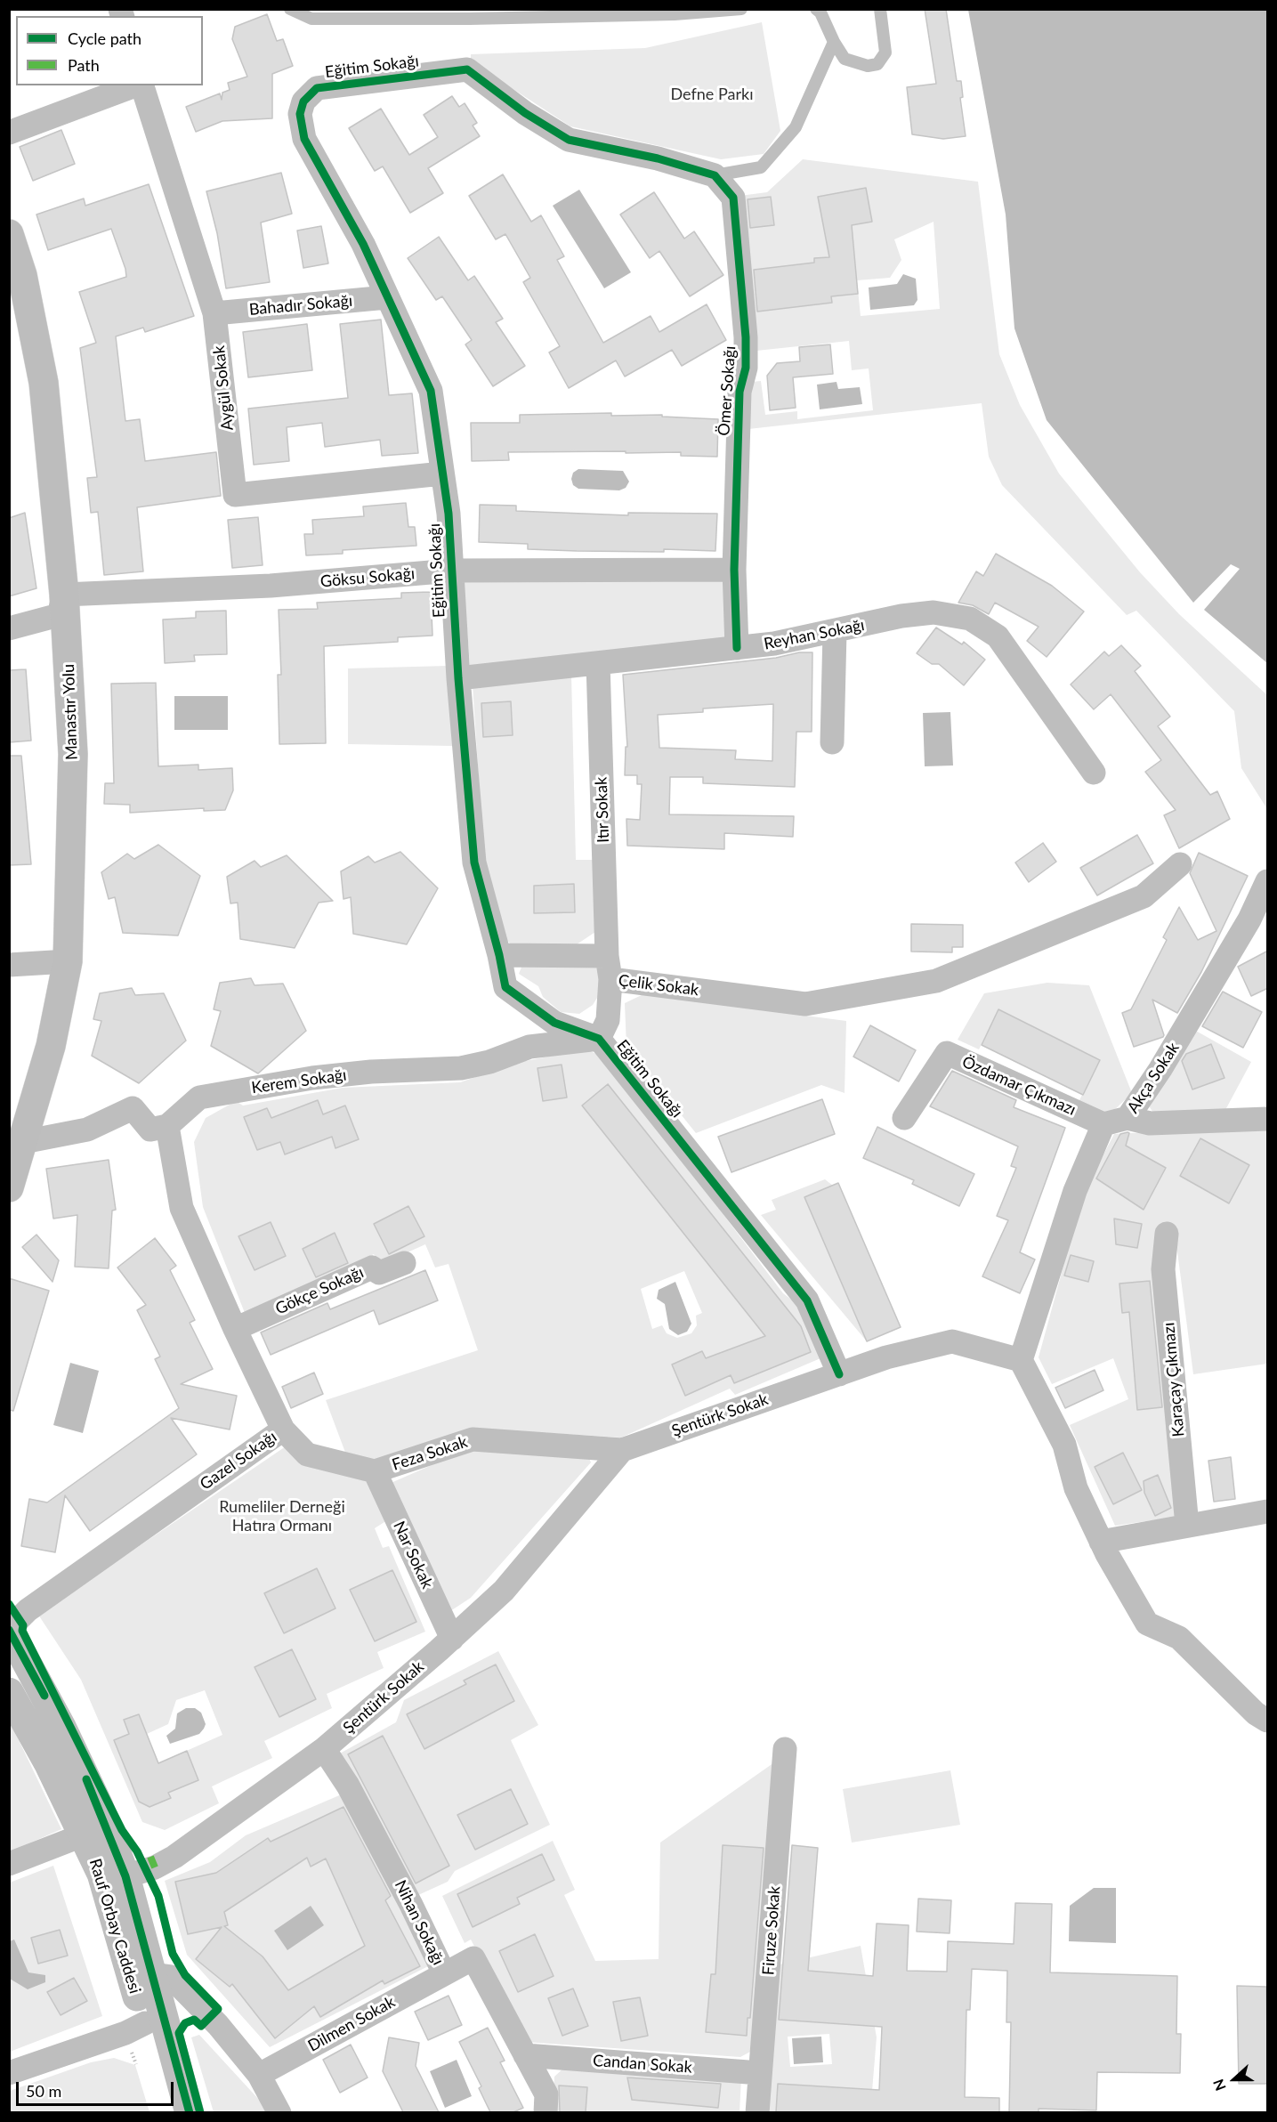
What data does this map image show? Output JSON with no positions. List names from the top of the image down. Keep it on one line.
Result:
{"streets":{"main road":["Manastır Yolu"],"street":["Eğitim Sokağı","Bahadır Sokağı","Aygül Sokak","Ömer Sokağı","Göksu Sokağı","Reyhan Sokağı","Itır Sokak","Çelik Sokak","Akça Sokak","Kerem Sokağı","Özdamar Çıkmazı","Gökçe Sokağı","Karaçay Çıkmazı","Şentürk Sokak","Feza Sokak","Gazel Sokağı","Nar Sokak","Nihan Sokağı","Rauf Orbay Caddesi","Firuze Sokak","Dilmen Sokak","Candan Sokak"]},"crossings":[["Eğitim Sokağı","Bahadır Sokağı"],["Eğitim Sokağı","Aygül Sokak"],["Eğitim Sokağı","Ömer Sokağı"],["Eğitim Sokağı","Göksu Sokağı"],["Eğitim Sokağı","Reyhan Sokağı"],["Eğitim Sokağı","Çelik Sokak"],["Eğitim Sokağı","Kerem Sokağı"],["Eğitim Sokağı","Şentürk Sokak"],["Bahadır Sokağı","Aygül Sokak"],["Ömer Sokağı","Göksu Sokağı"],["Ömer Sokağı","Reyhan Sokağı"],["Göksu Sokağı","Manastır Yolu"],["Reyhan Sokağı","Itır Sokak"],["Itır Sokak","Çelik Sokak"],["Akça Sokak","Özdamar Çıkmazı"],["Kerem Sokağı","Gazel Sokağı"],["Gökçe Sokağı","Gazel Sokağı"],["Şentürk Sokak","Feza Sokak"],["Şentürk Sokak","Nar Sokak"],["Şentürk Sokak","Nihan Sokağı"],["Şentürk Sokak","Rauf Orbay Caddesi"],["Feza Sokak","Gazel Sokağı"],["Feza Sokak","Nar Sokak"],["Gazel Sokağı","Rauf Orbay Caddesi"],["Nihan Sokağı","Dilmen Sokak"],["Nihan Sokağı","Candan Sokak"],["Firuze Sokak","Candan Sokak"]],"parks":["Defne Parkı","Rumeliler Derneği Hatıra Ormanı"],"legend":["Cycle path","Path"],"scale_bar":"50 m","north":"left"}
